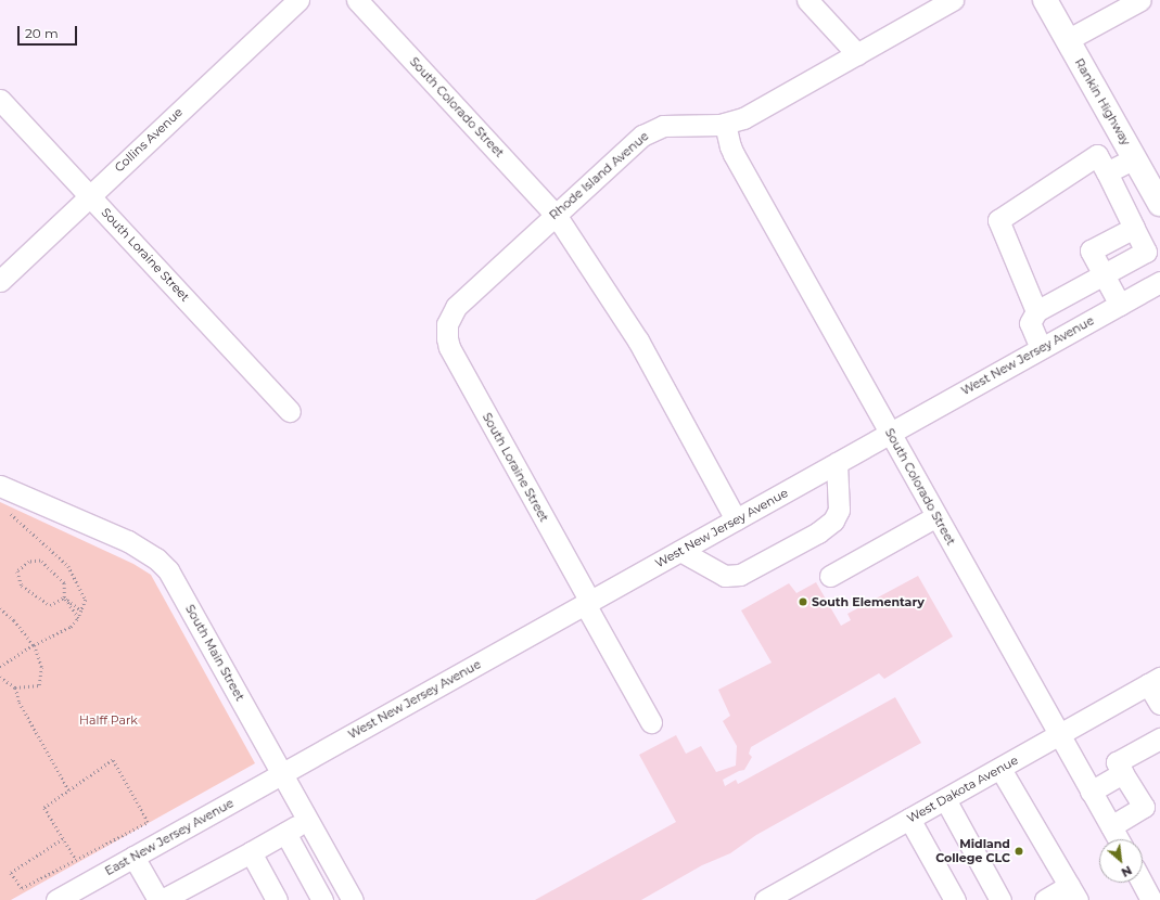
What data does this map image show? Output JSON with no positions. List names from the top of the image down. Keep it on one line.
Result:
{"streets":{"highway":["Rankin Highway"],"street":["South Colorado Street","Collins Avenue","Rhode Island Avenue","South Loraine Street","West New Jersey Avenue","South Main Street","West Dakota Avenue","East New Jersey Avenue"]},"crossings":[["South Colorado Street","Rhode Island Avenue"],["South Colorado Street","West New Jersey Avenue"],["South Colorado Street","West Dakota Avenue"],["Collins Avenue","South Loraine Street"],["Rhode Island Avenue","South Loraine Street"],["South Loraine Street","West New Jersey Avenue"],["West New Jersey Avenue","South Main Street"],["West New Jersey Avenue","East New Jersey Avenue"],["South Main Street","East New Jersey Avenue"]],"parks":["Halff Park"],"places":["South Elementary","Midland College CLC"],"scale_bar":"20 m","north":"bottom right"}
